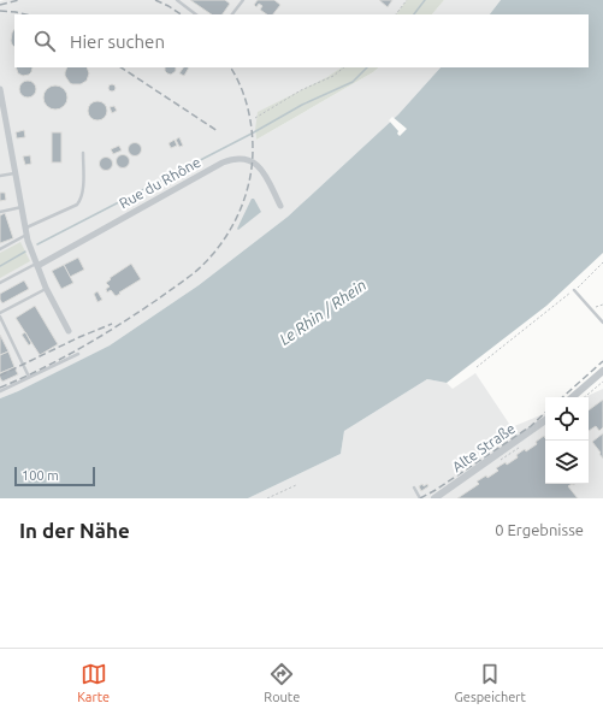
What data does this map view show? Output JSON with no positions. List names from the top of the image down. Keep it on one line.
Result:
{"streets":{"street":["Rue du Rhône","Alte Straße"]},"water":["Le Rhin / Rhein"],"scale_bar":"100 m","page":{"search":"Hier suchen","scale":"100 m","heading":["In der Nähe","0 Ergebnisse"],"nav":["Karte","Route","Gespeichert"]}}
